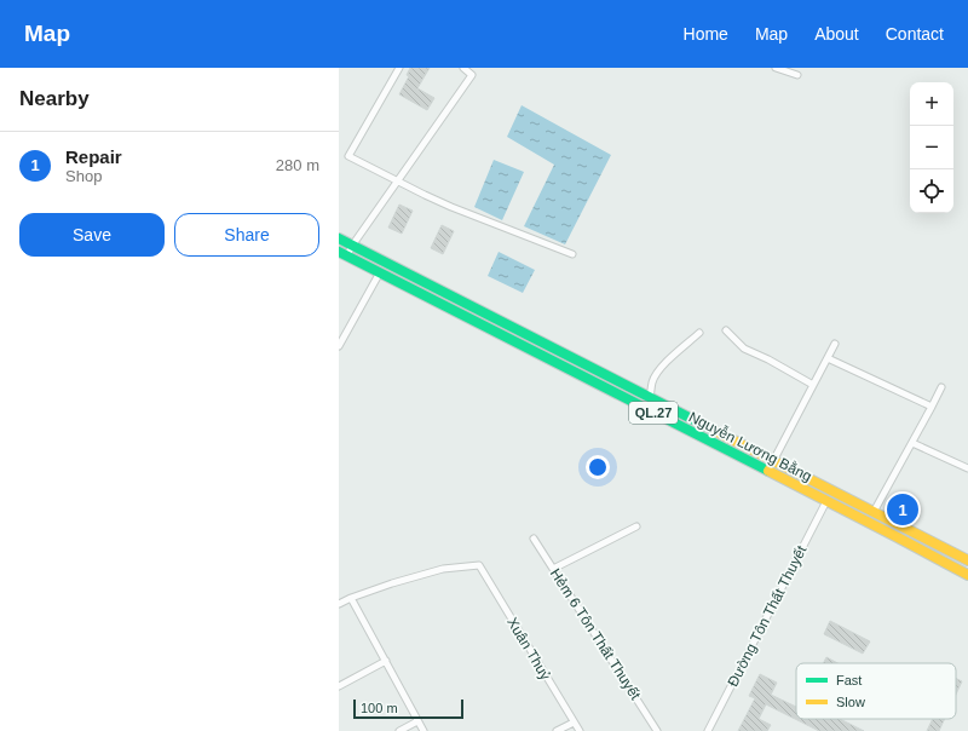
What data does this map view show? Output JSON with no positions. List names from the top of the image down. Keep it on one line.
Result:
{"streets":{"main road":["QL.27","Nguyễn Lương Bằng"],"street":["Đường Tôn Thất Thuyết","Hẻm 6 Tôn Thất Thuyết","Xuân Thuỷ"]},"crossings":[["Nguyễn Lương Bằng","Đường Tôn Thất Thuyết"]],"legend":["Fast","Slow"],"scale_bar":"100 m","page":{"header":"Map","nav":["Home","Map","About","Contact"],"heading":"Nearby","map_buttons":["+","−"],"list":[{"mark":"1","name":"Repair","note":"Shop","value":"280 m"}],"buttons":["Save","Share"],"pins":"1","scale":"100 m"}}
